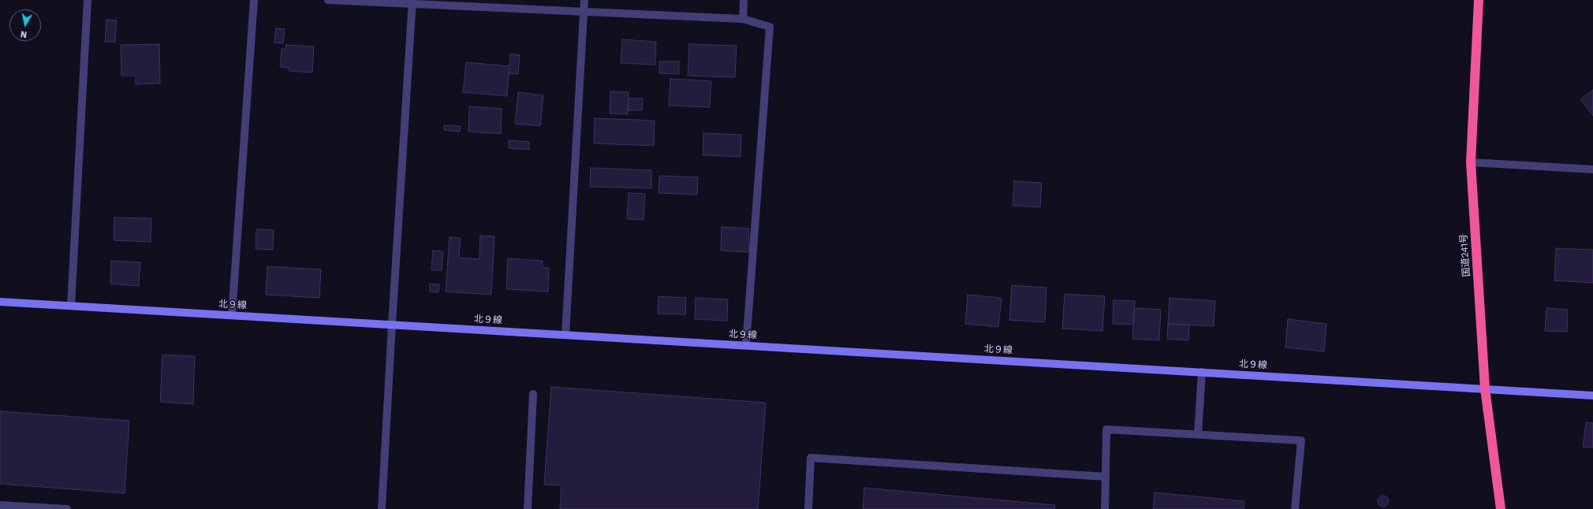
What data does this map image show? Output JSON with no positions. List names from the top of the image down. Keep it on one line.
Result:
{"streets":{"highway":["国道241号"],"street":["北９線"]},"crossings":[["国道241号","北９線"]],"north":"bottom"}
